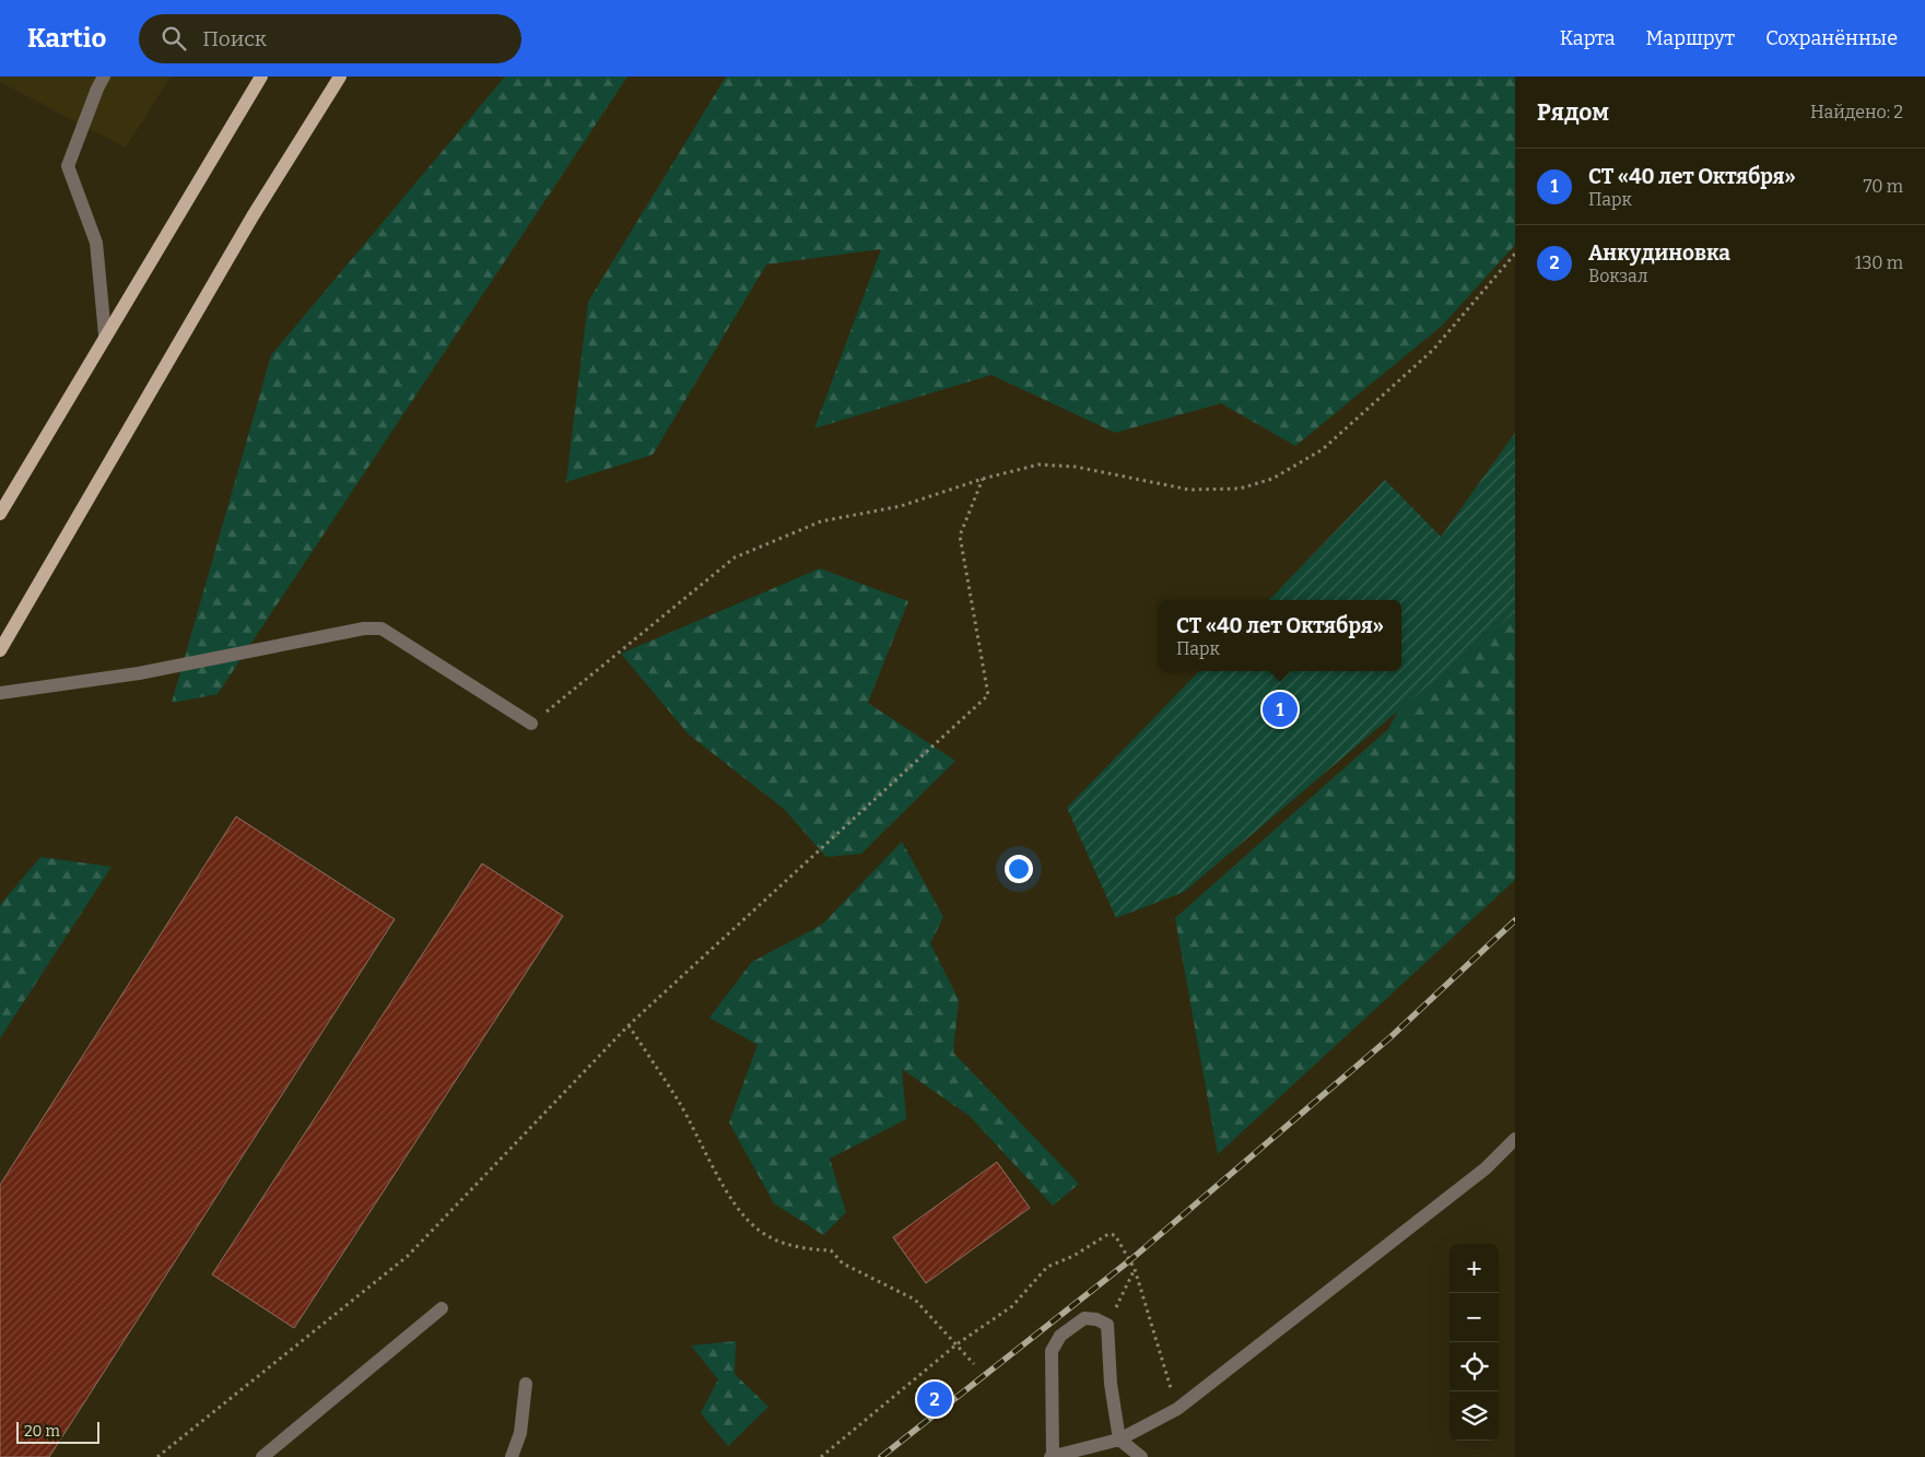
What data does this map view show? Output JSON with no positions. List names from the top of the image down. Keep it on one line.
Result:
{"scale_bar":"20 m","page":{"header":"Kartio","search":"Поиск","nav":["Карта","Маршрут","Сохранённые"],"heading":["Рядом","Найдено: 2"],"list":[{"mark":"1","name":"СТ «40 лет Октября»","note":"Парк","value":"70 m"},{"mark":"2","name":"Анкудиновка","note":"Вокзал","value":"130 m"}],"popup":["СТ «40 лет Октября»","Парк"],"pins":["1","2"],"map_buttons":["+","−"],"scale":"20 m"}}
